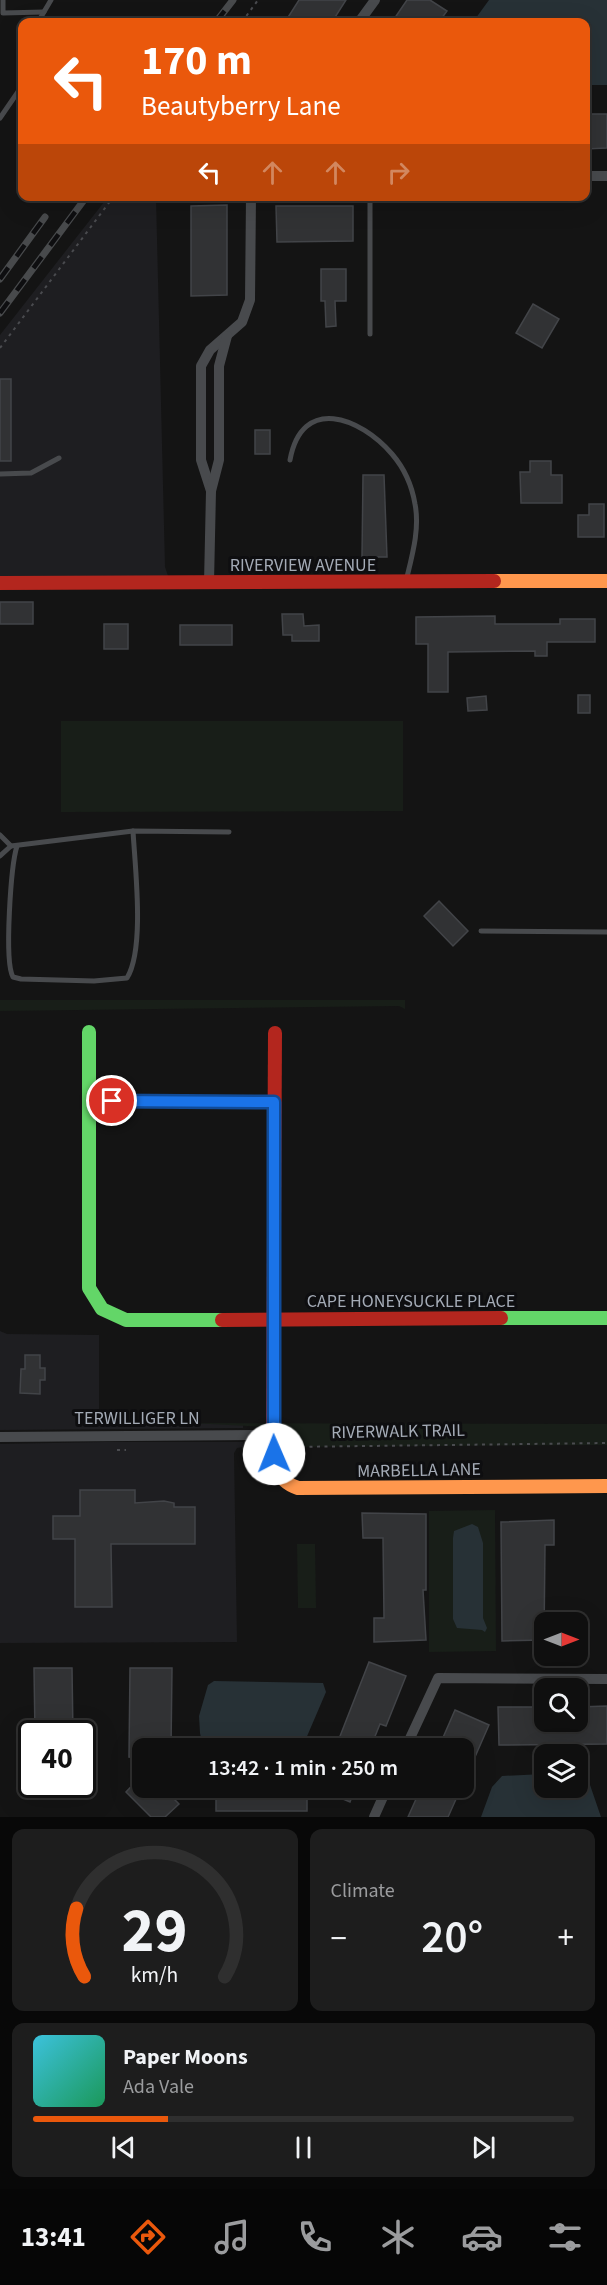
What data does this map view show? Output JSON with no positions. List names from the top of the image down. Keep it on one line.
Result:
{"streets":{"street":["RIVERVIEW AVENUE","CAPE HONEYSUCKLE PLACE","TERWILLIGER LN","MARBELLA LANE"],"path":["RIVERWALK TRAIL"]},"crossings":[["TERWILLIGER LN","RIVERWALK TRAIL"],["TERWILLIGER LN","MARBELLA LANE"],["RIVERWALK TRAIL","MARBELLA LANE"]],"north":"right","page":{"turn":["170 m","Beautyberry Lane"],"limit":"40","trip":"13:42 · 1 min · 250 m","tile":"Climate","heat":["−","20°","+"],"song":["Paper Moons","Ada Vale"],"tabs":"13:41","gauge":["29","km/h"]}}
